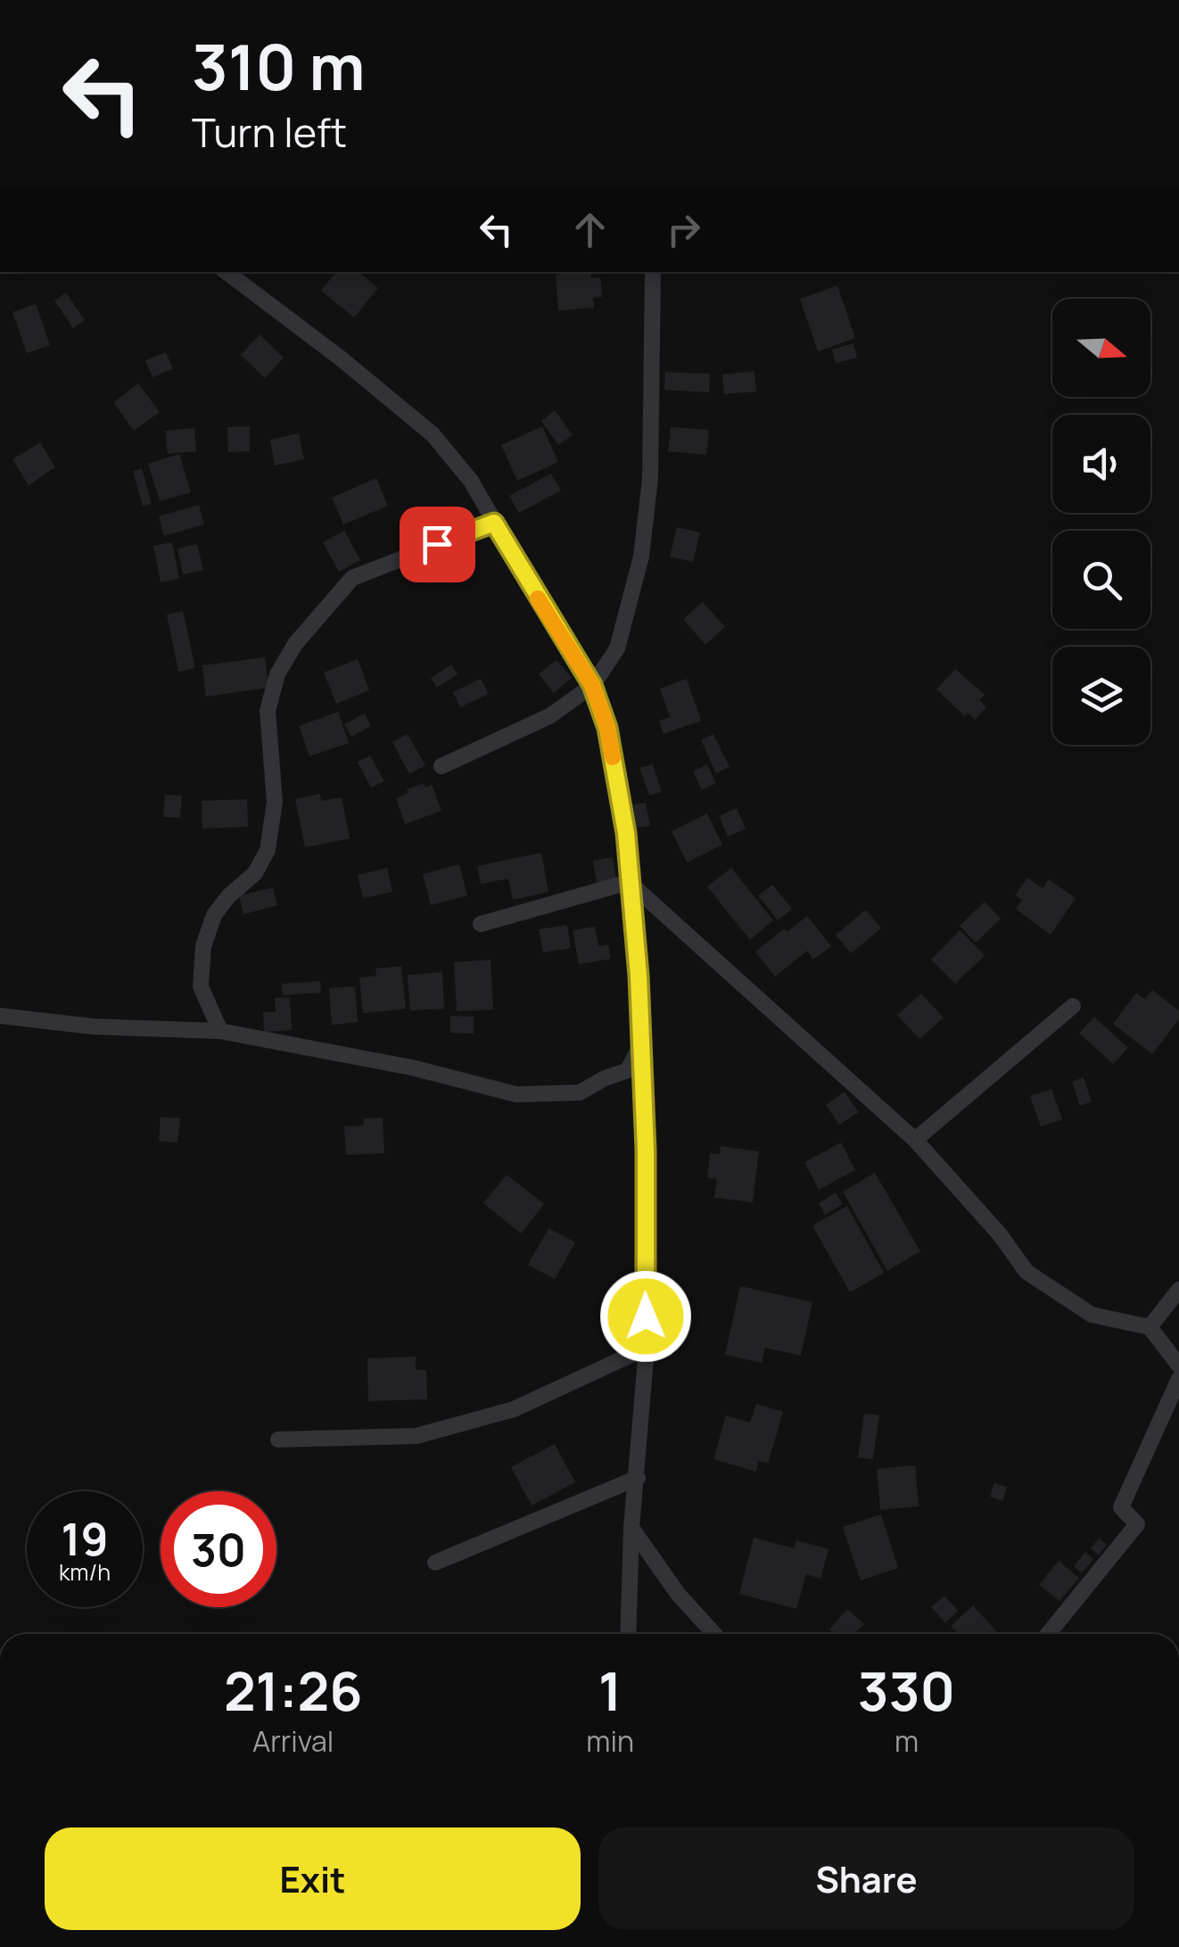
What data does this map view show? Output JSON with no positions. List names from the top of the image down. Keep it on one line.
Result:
{"north":"right","page":{"turn":["310 m","Turn left"],"speed":"19 km/h","limit":"30","eta":["21:26","Arrival","1","min","330","m"],"buttons":["Exit","Share"]}}
